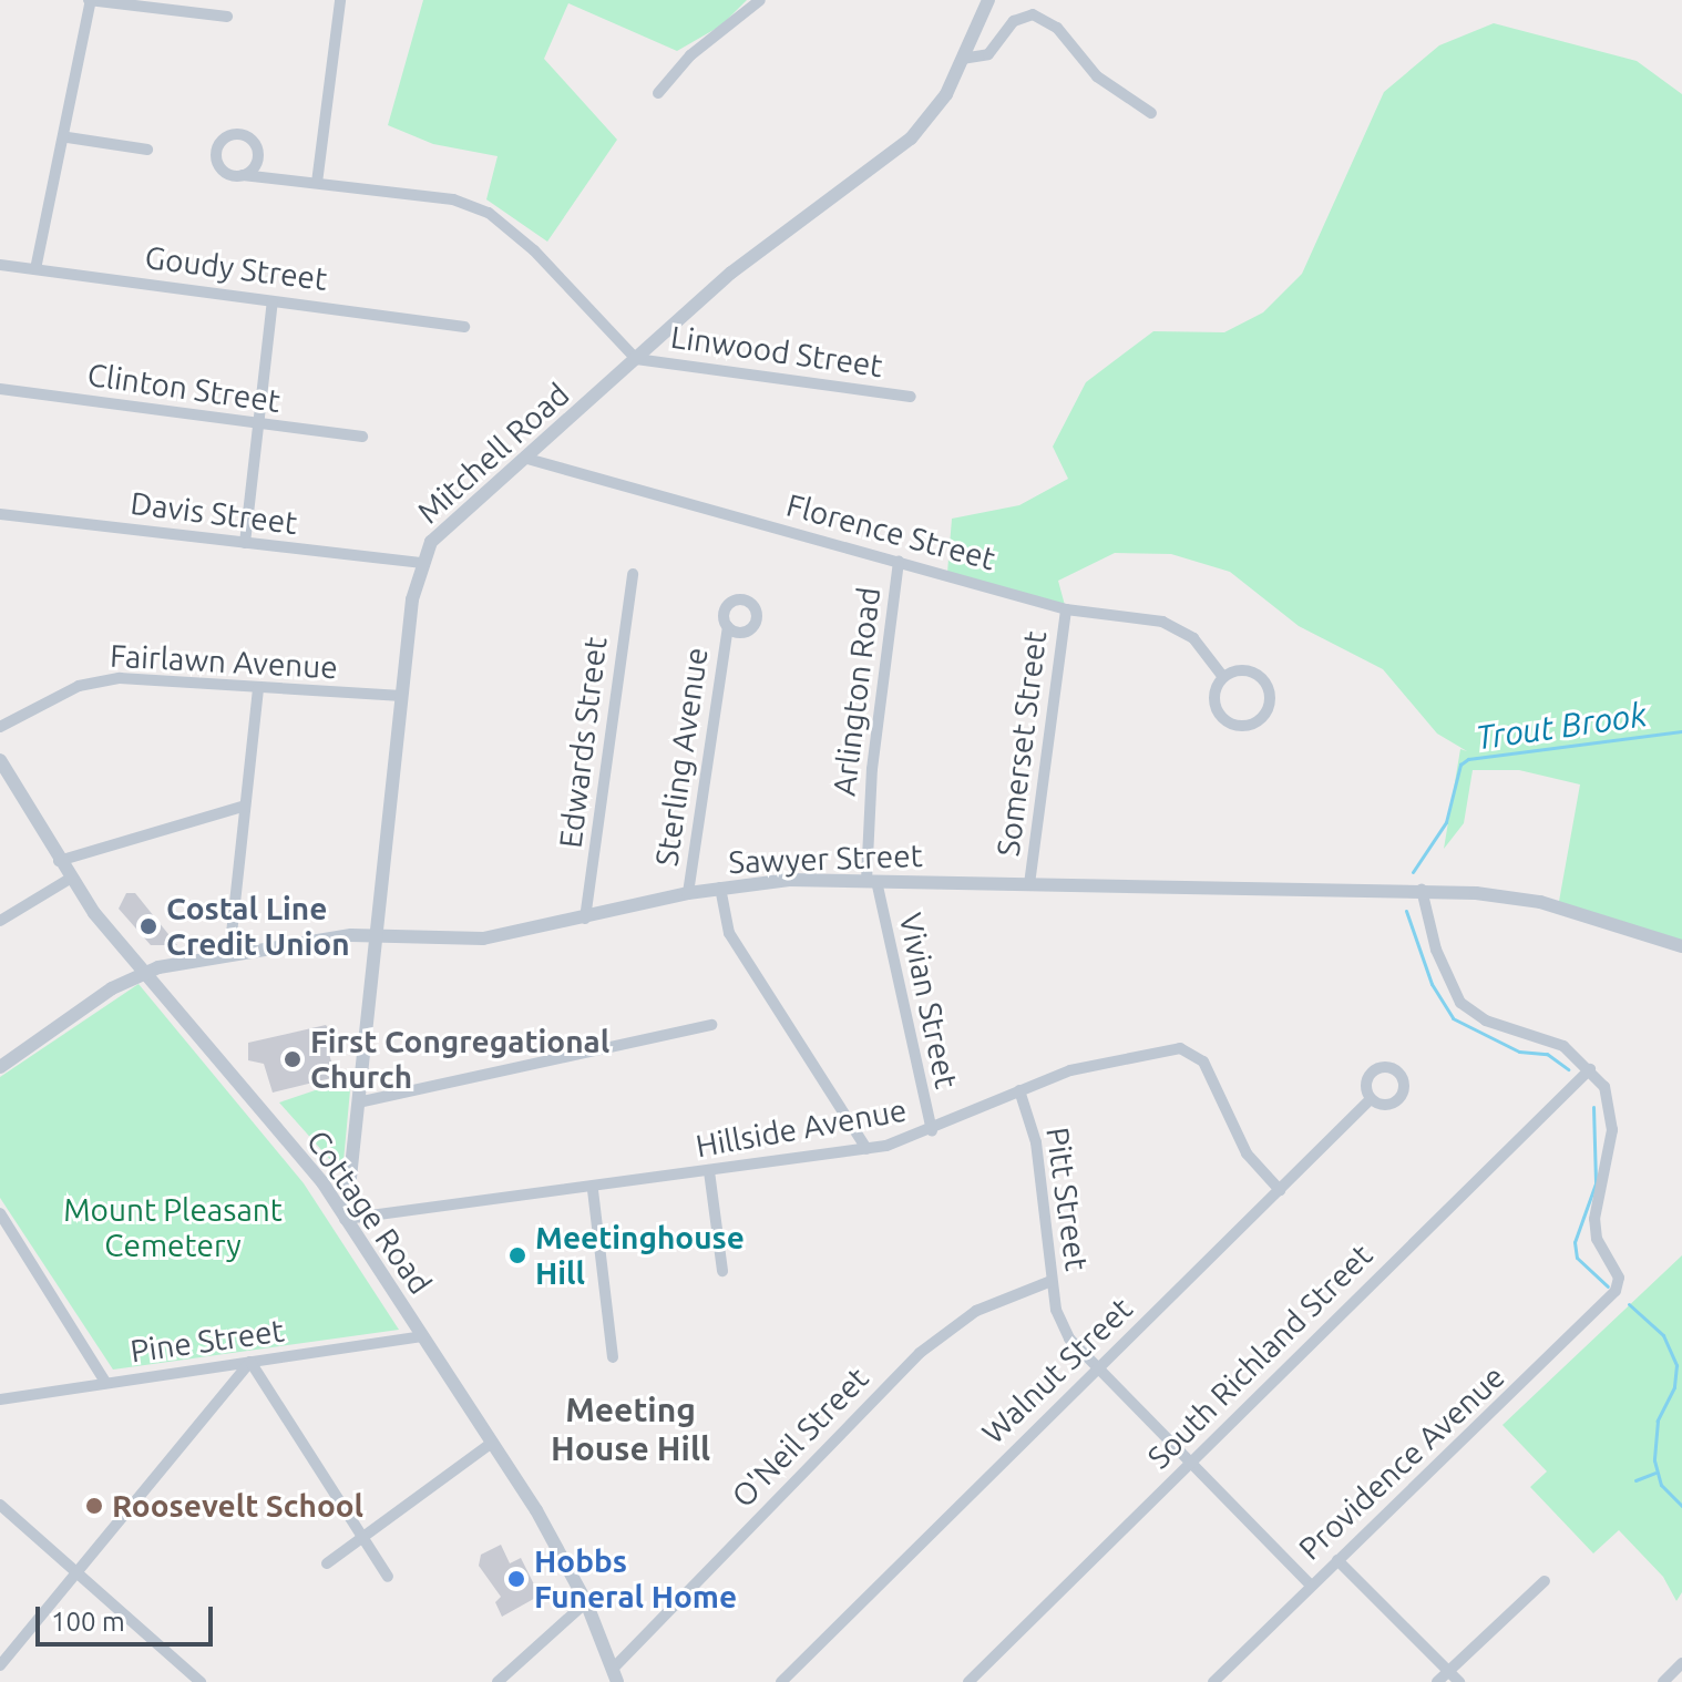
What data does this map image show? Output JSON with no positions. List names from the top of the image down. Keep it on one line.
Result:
{"streets":{"street":["Goudy Street","Linwood Street","Clinton Street","Mitchell Road","Davis Street","Florence Street","Fairlawn Avenue","Arlington Road","Edwards Street","Somerset Street","Sterling Avenue","Sawyer Street","Vivian Street","Hillside Avenue","Pitt Street","Cottage Road","Pine Street","South Richland Street","Walnut Street","O'Neil Street","Providence Avenue"]},"crossings":[["Linwood Street","Mitchell Road"],["Mitchell Road","Davis Street"],["Mitchell Road","Florence Street"],["Mitchell Road","Fairlawn Avenue"],["Mitchell Road","Sawyer Street"],["Mitchell Road","Hillside Avenue"],["Mitchell Road","Cottage Road"],["Florence Street","Arlington Road"],["Florence Street","Somerset Street"],["Arlington Road","Sawyer Street"],["Arlington Road","Vivian Street"],["Edwards Street","Sawyer Street"],["Somerset Street","Sawyer Street"],["Sterling Avenue","Sawyer Street"],["Sawyer Street","Vivian Street"],["Sawyer Street","Cottage Road"],["Vivian Street","Hillside Avenue"],["Hillside Avenue","Pitt Street"],["Hillside Avenue","Cottage Road"],["Hillside Avenue","Walnut Street"],["Pitt Street","South Richland Street"],["Pitt Street","Walnut Street"],["Pitt Street","O'Neil Street"],["Pitt Street","Providence Avenue"],["Cottage Road","Pine Street"],["Cottage Road","O'Neil Street"],["South Richland Street","Providence Avenue"]],"districts":["Meeting House Hill"],"water":["Trout Brook"],"parks":["Mount Pleasant Cemetery"],"places":["Costal Line Credit Union","First Congregational Church","Meetinghouse Hill","Roosevelt School","Hobbs Funeral Home"],"scale_bar":"100 m"}
